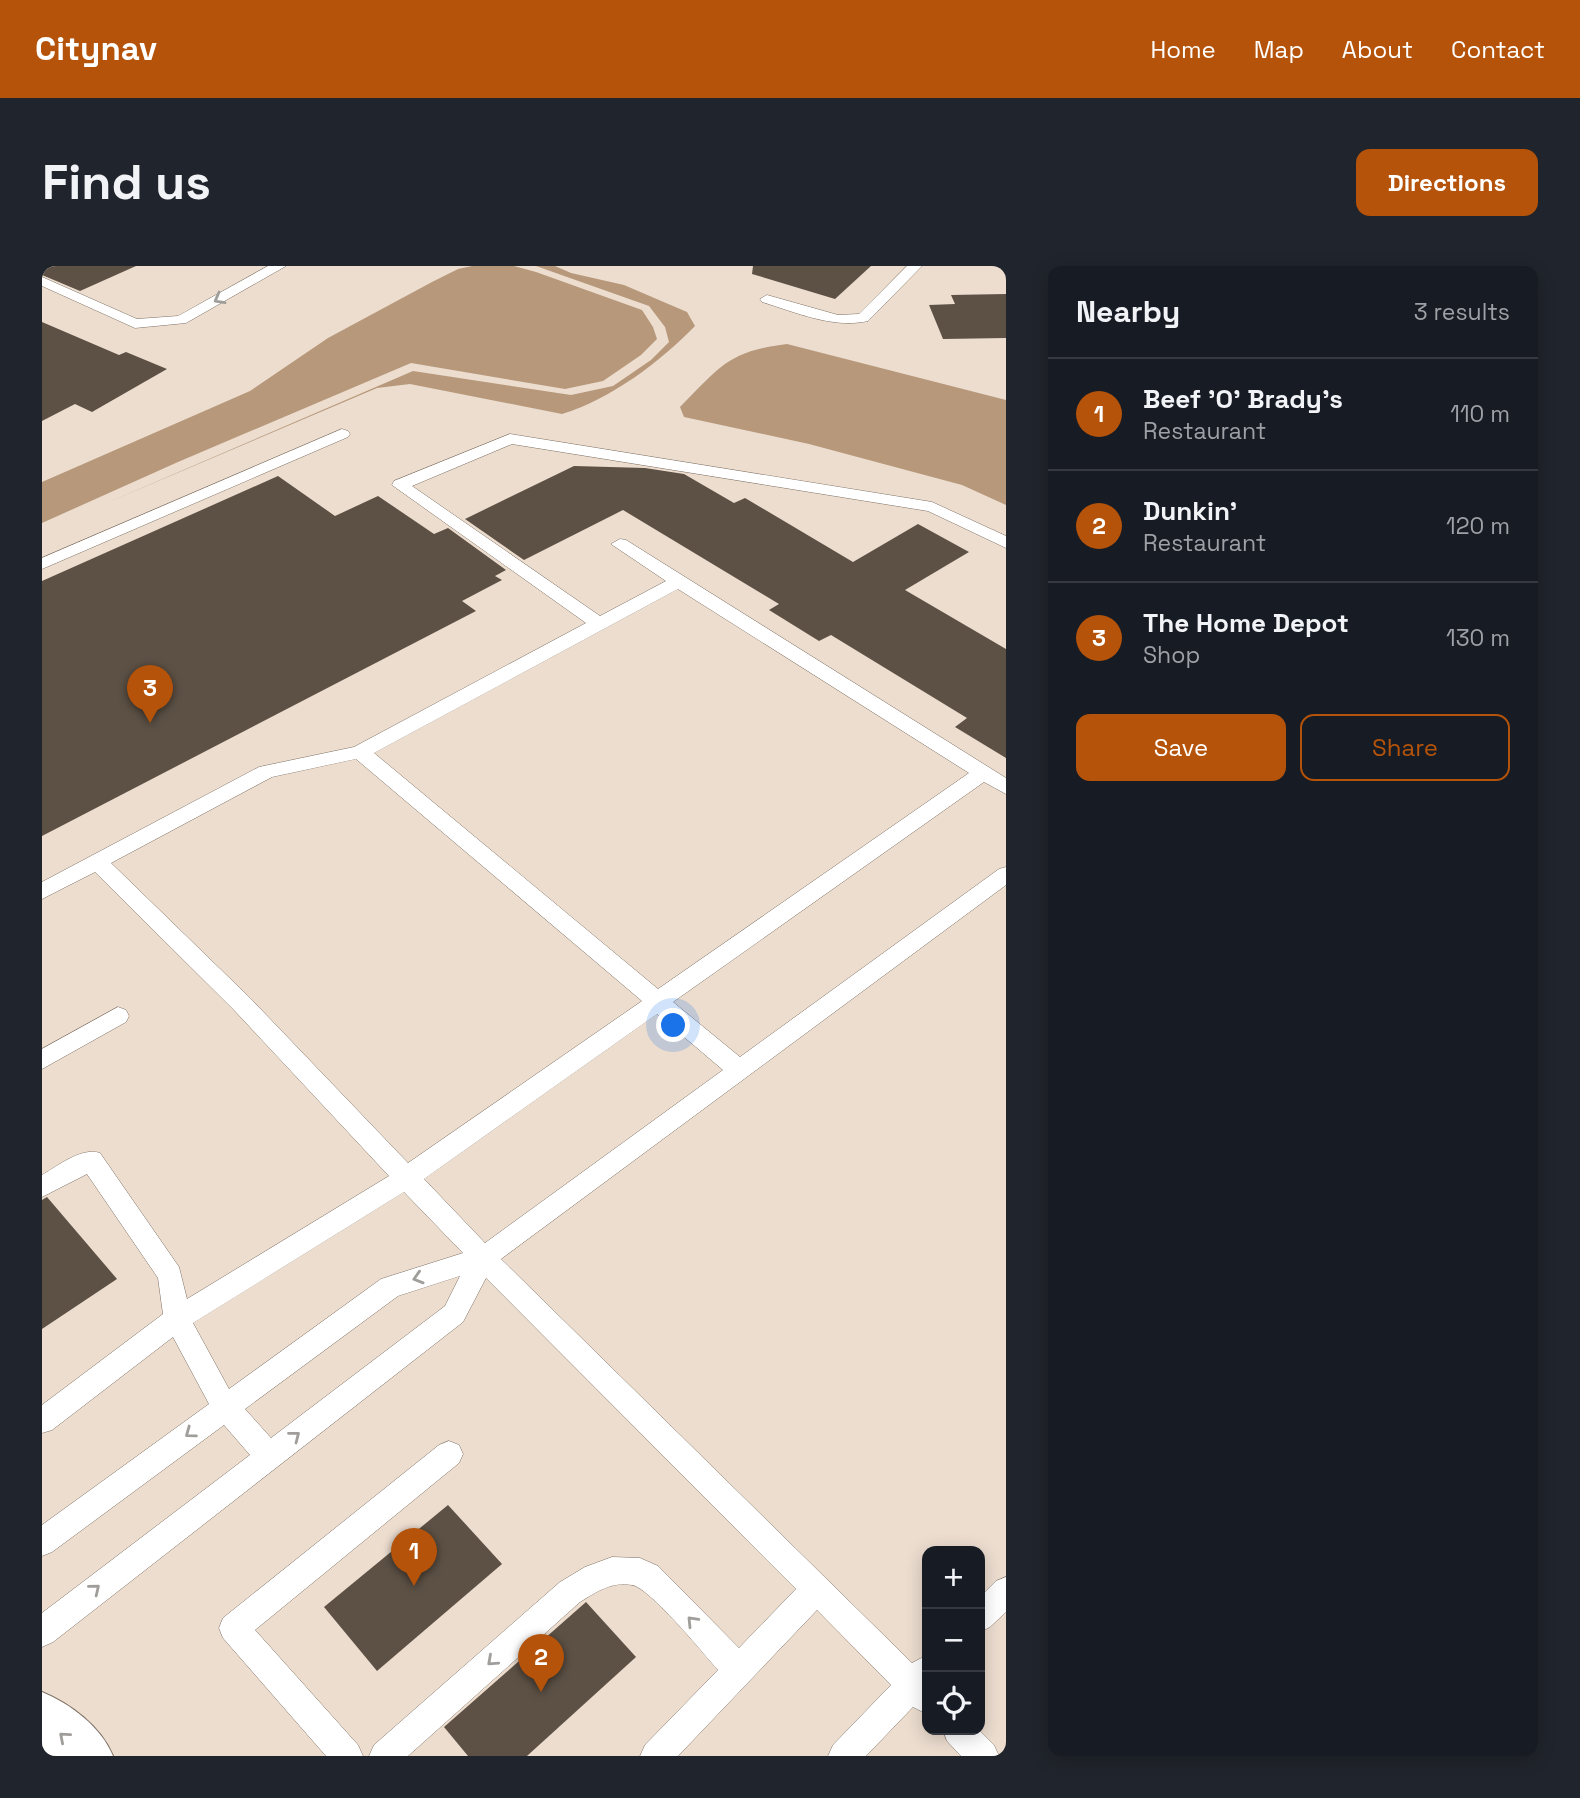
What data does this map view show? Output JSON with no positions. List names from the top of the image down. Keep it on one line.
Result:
{"page":{"header":"Citynav","nav":["Home","Map","About","Contact"],"buttons":["Directions",["Save","Share"]],"title":"Find us","heading":["Nearby","3 results"],"list":[{"mark":"1","name":"Beef 'O' Brady's","note":"Restaurant","value":"110 m"},{"mark":"2","name":"Dunkin'","note":"Restaurant","value":"120 m"},{"mark":"3","name":"The Home Depot","note":"Shop","value":"130 m"}],"pins":["3","1","2"],"map_buttons":["+","−"]}}
